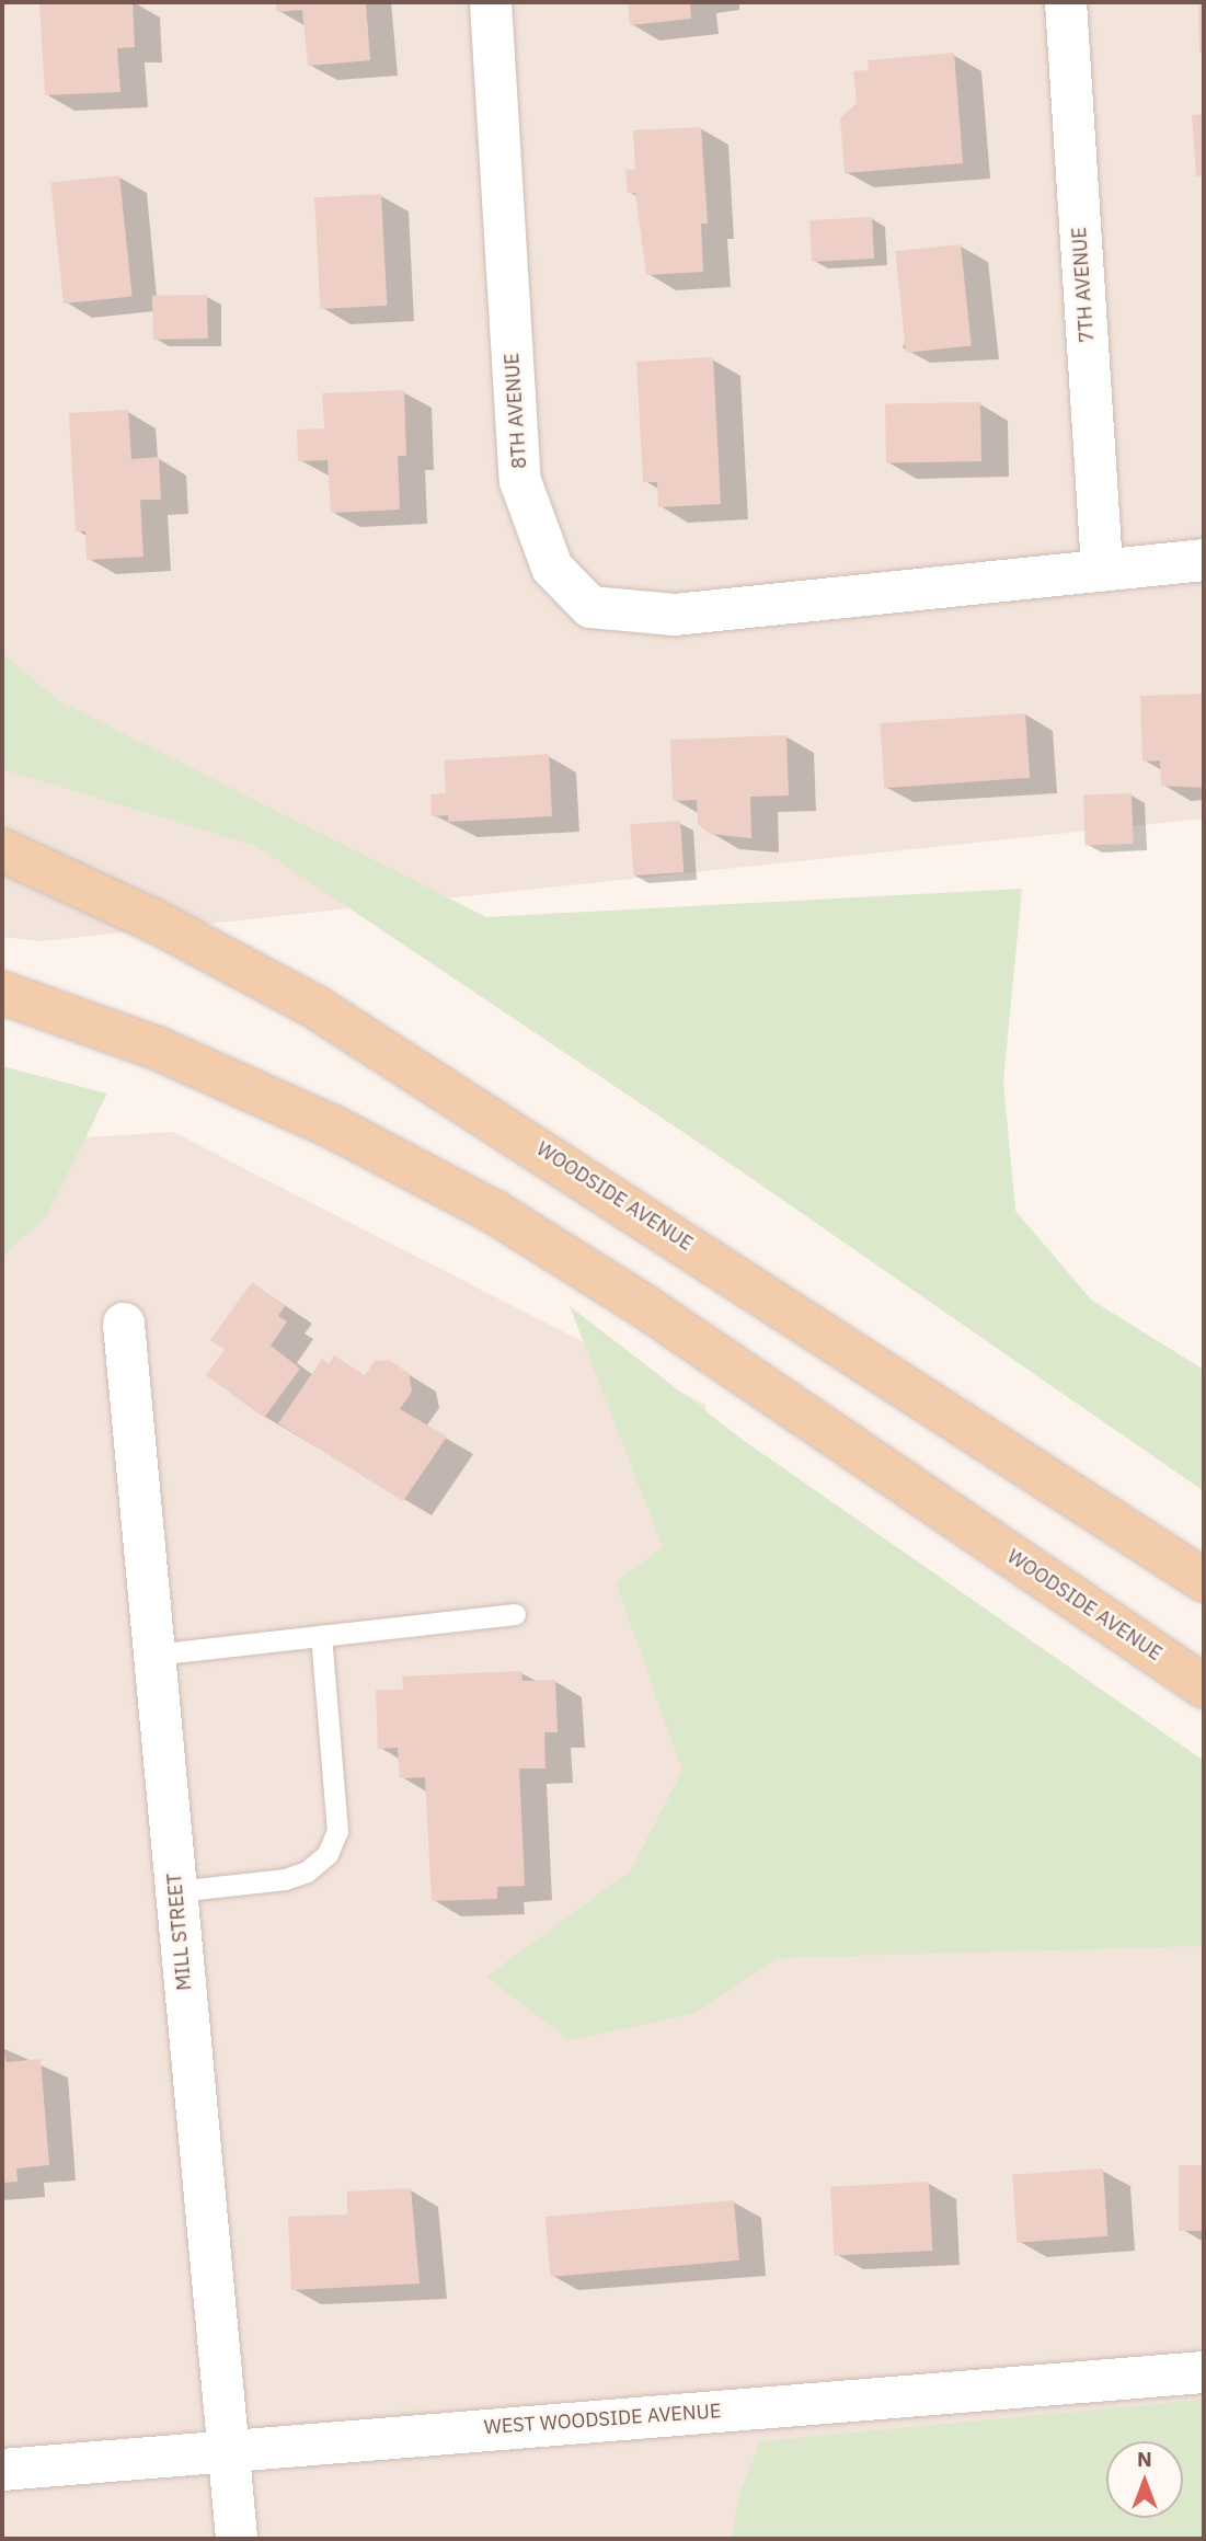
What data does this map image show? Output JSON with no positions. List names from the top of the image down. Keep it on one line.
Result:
{"streets":{"main road":["WOODSIDE AVENUE"],"street":["7TH AVENUE","8TH AVENUE","MILL STREET","WEST WOODSIDE AVENUE"]},"crossings":[["7TH AVENUE","8TH AVENUE"],["MILL STREET","WEST WOODSIDE AVENUE"]],"north":"top"}
